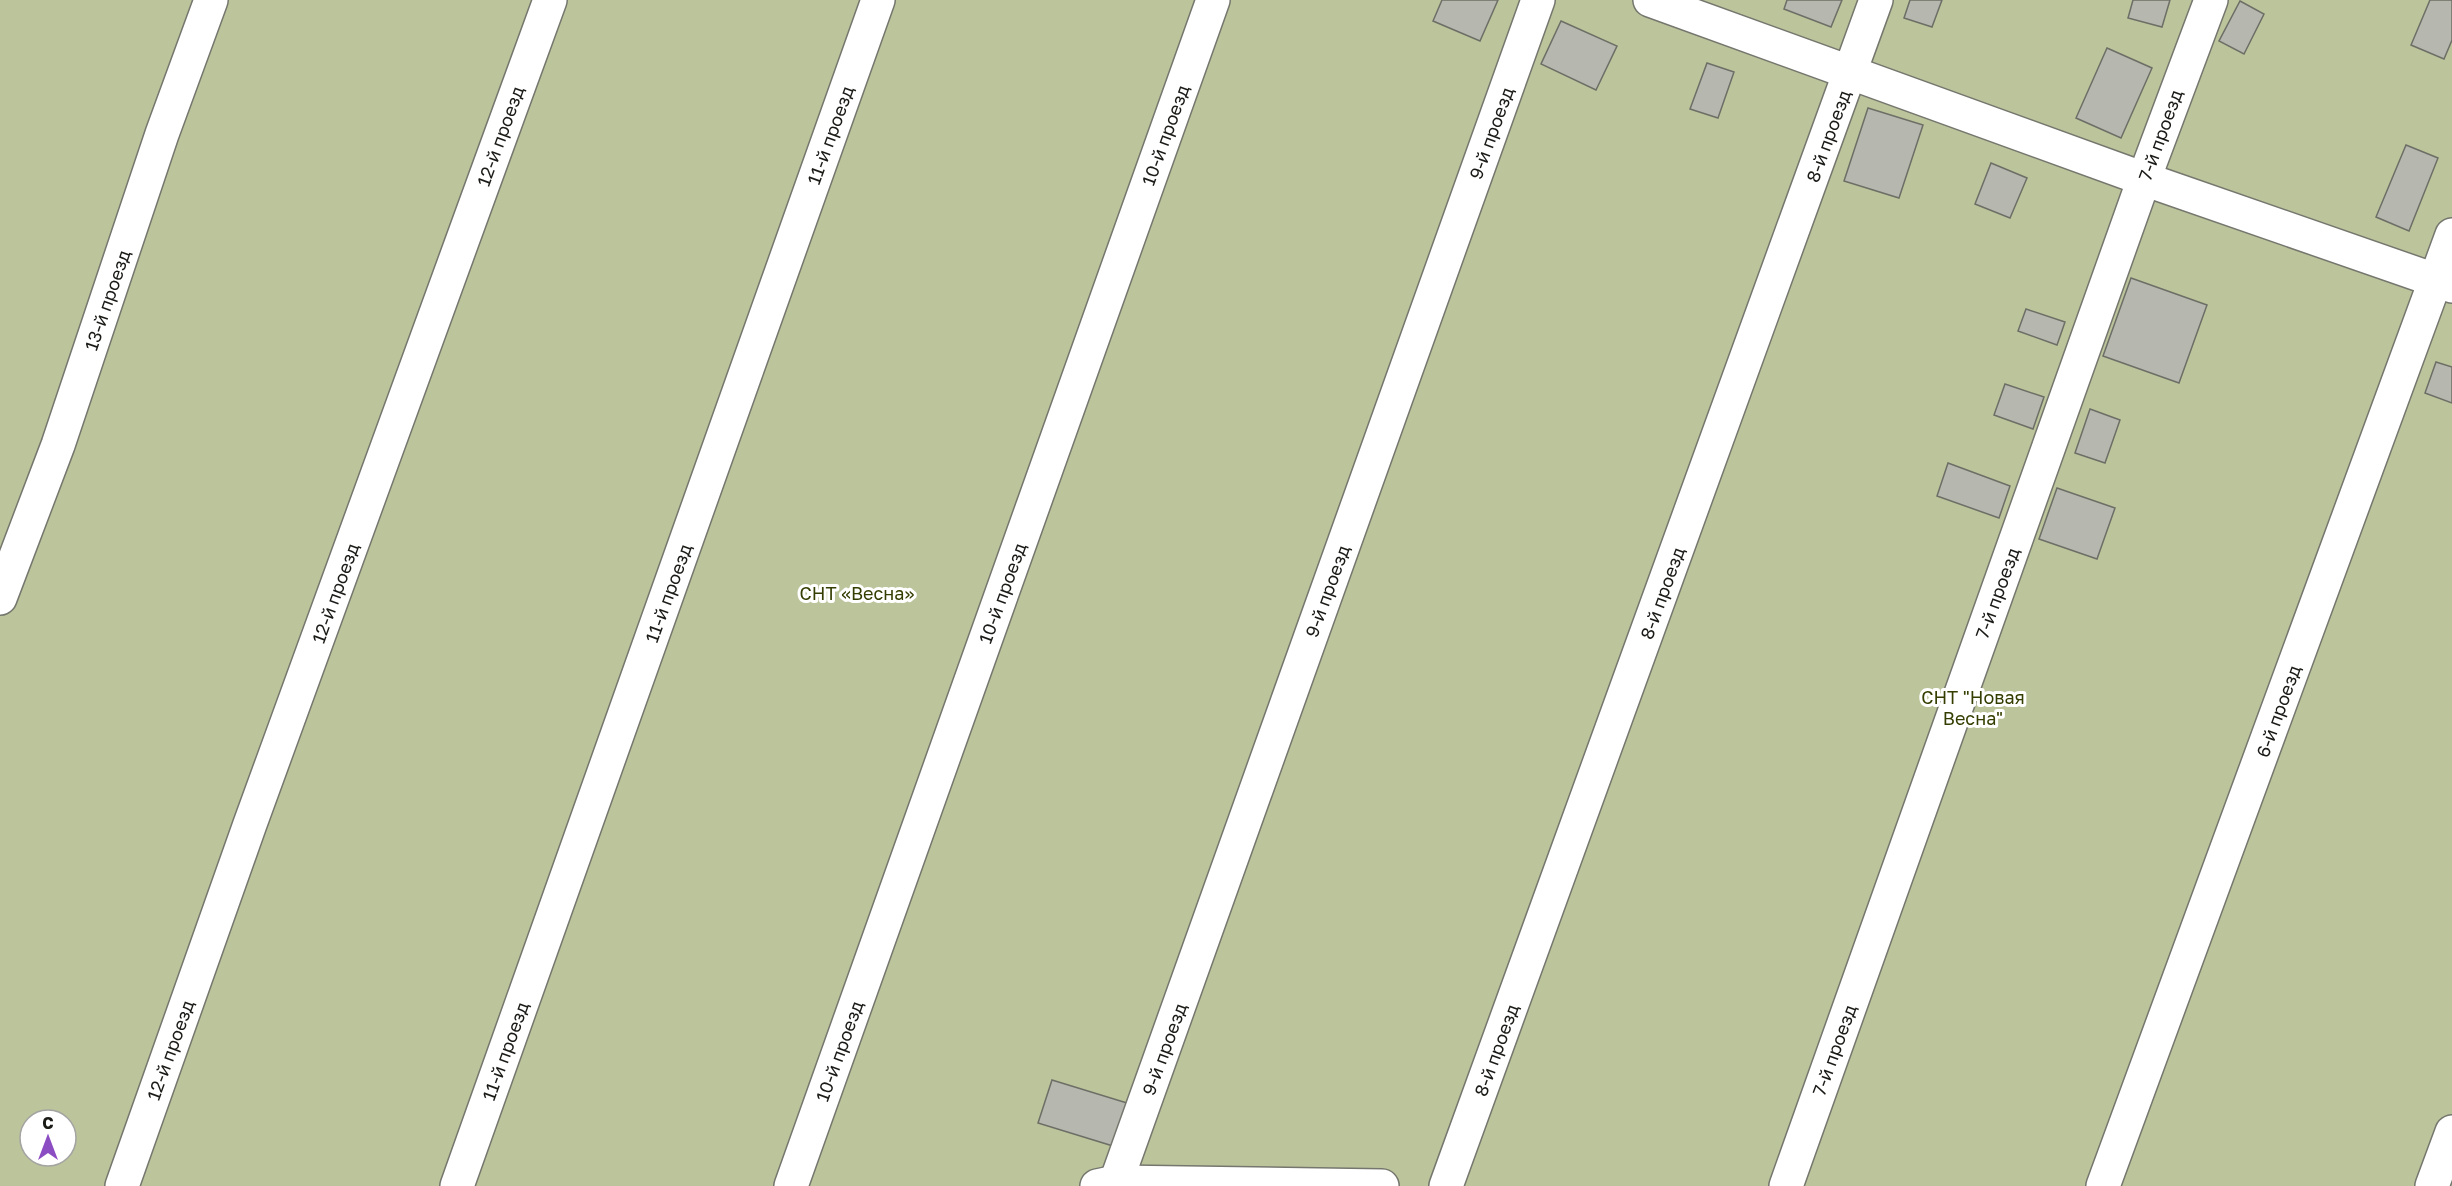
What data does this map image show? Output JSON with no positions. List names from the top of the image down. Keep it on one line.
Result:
{"streets":{"street":["9-й проезд","11-й проезд","10-й проезд","7-й проезд","12-й проезд","8-й проезд","13-й проезд","6-й проезд"]},"parks":["СНТ «Весна»","СНТ \"Новая Весна\""],"north":"top"}
